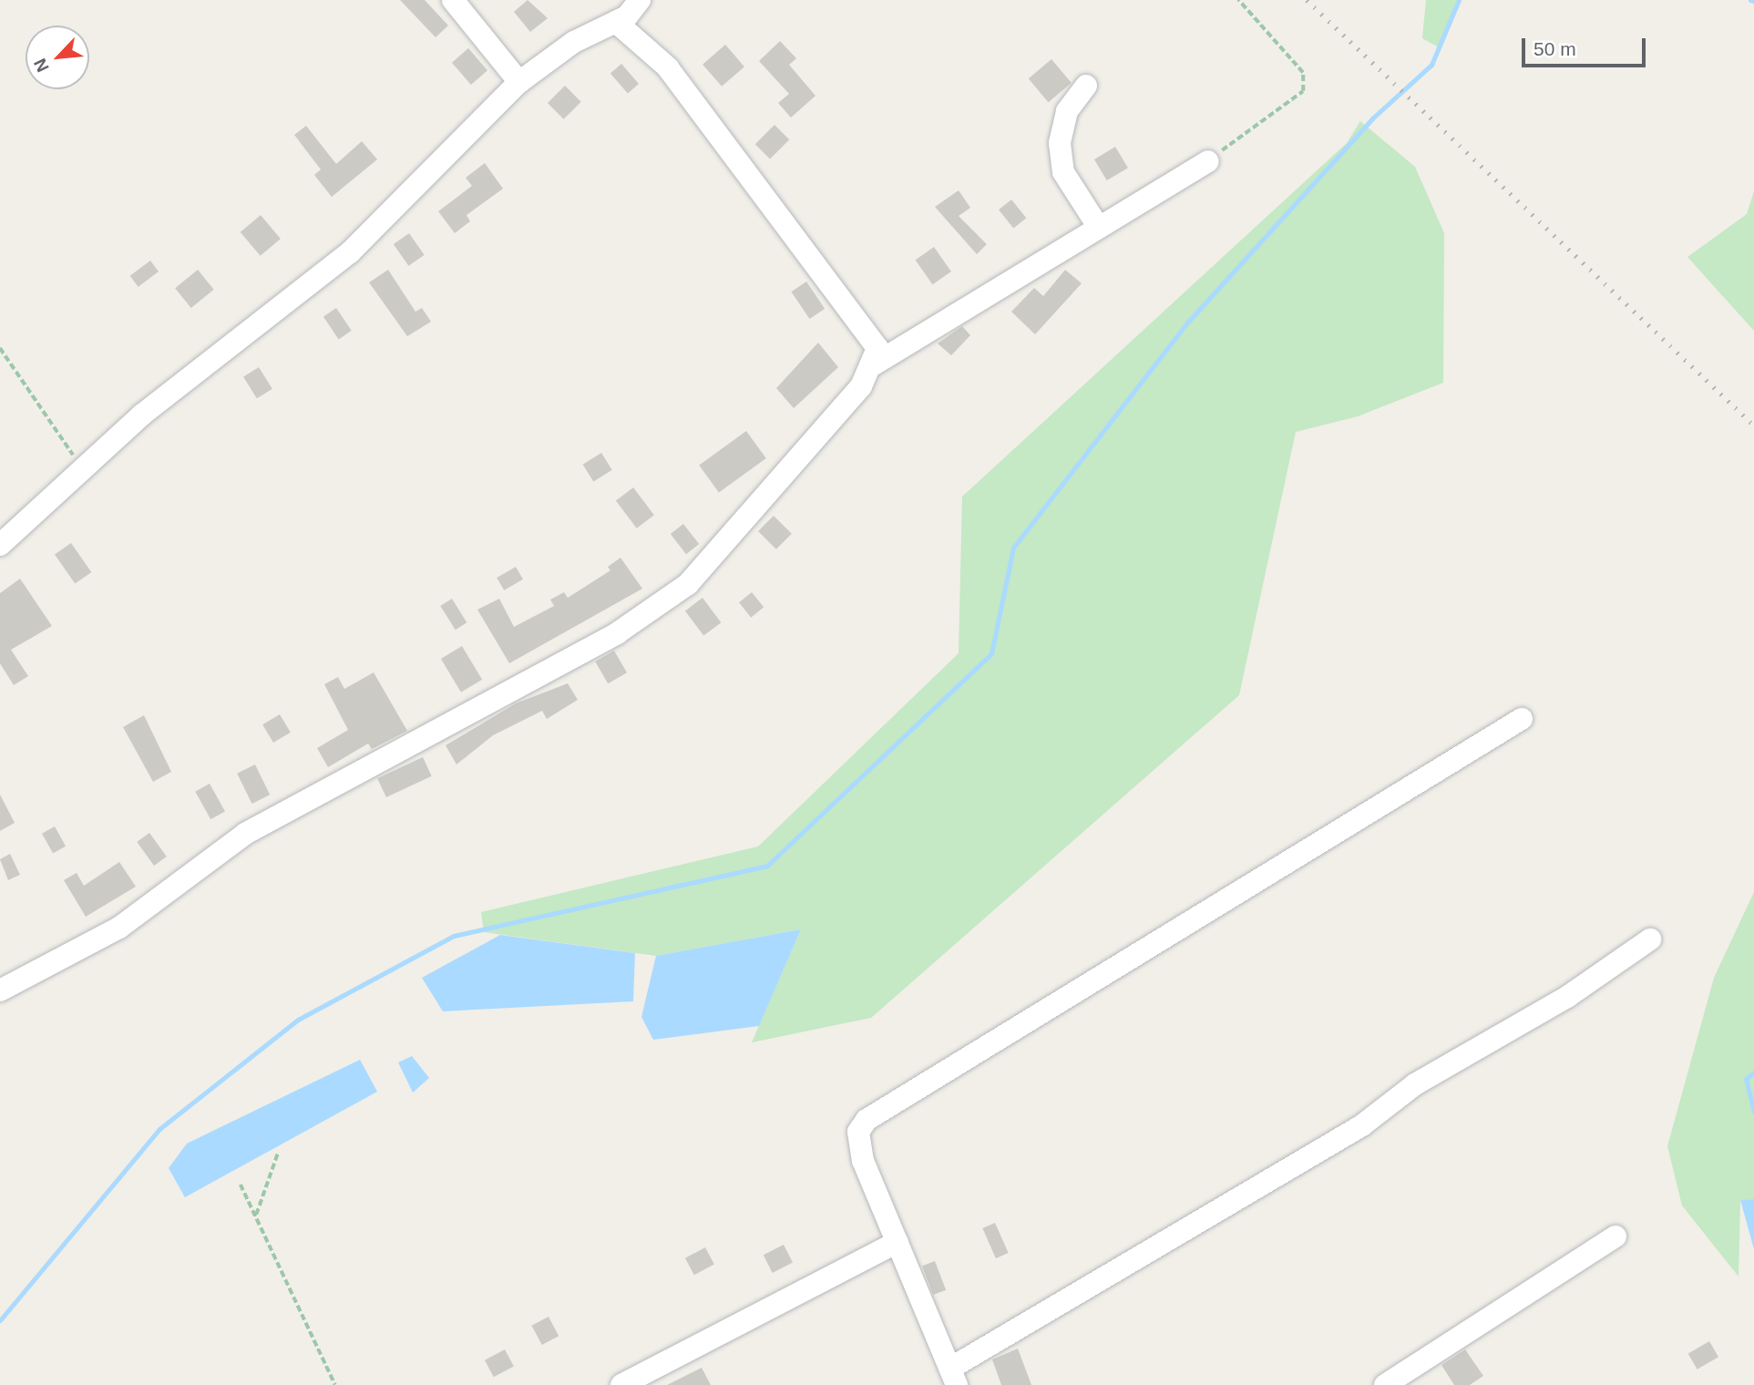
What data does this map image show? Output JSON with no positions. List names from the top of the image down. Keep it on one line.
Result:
{"scale_bar":"50 m","north":"bottom left"}
